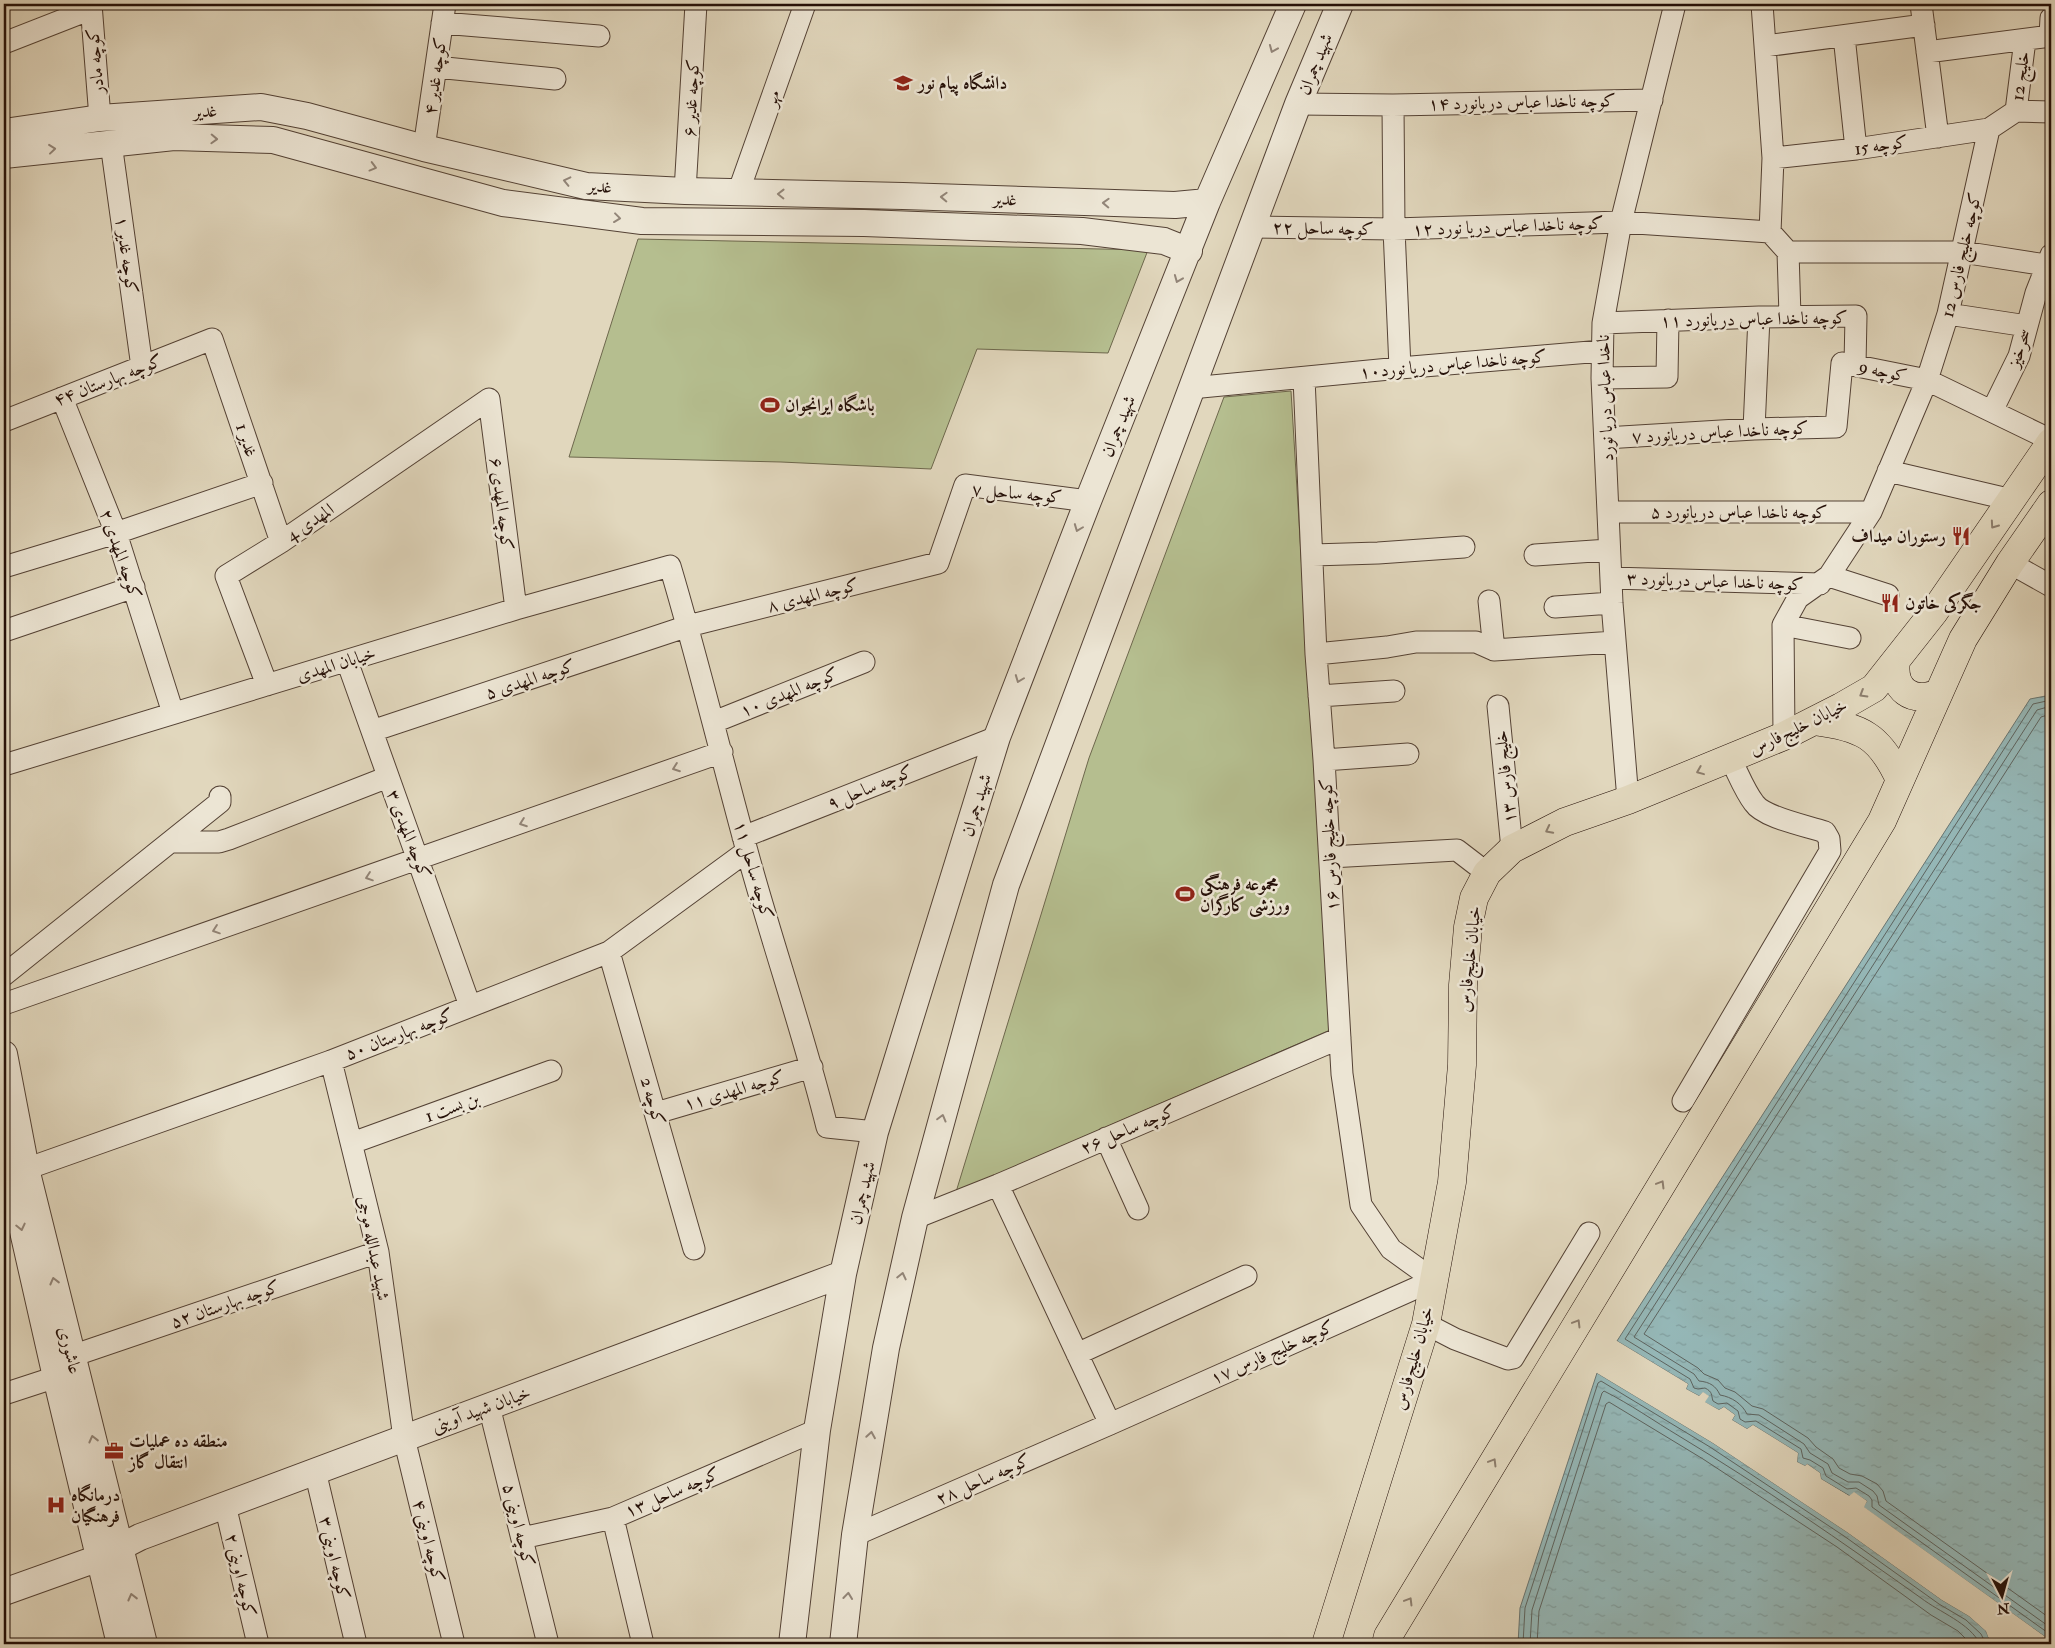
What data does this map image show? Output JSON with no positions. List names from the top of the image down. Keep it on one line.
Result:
{"streets":{"main road":["خیابان خلیج‌فارس"],"street":["کوچه مادر","شهید چمران","کوچه غدیر ۴","خلیج 12","کوچه غدیر ۶","مهر","کوچه ناخدا عباس دریانورد ۱۴","غدیر","کوچه 15","کوچه ناخدا عباس دریا نورد ۱۲","کوچه ساحل ۲۲","کوچه غدیر ۱","کوچه خلیج فارس 12","کوچه ناخدا عباس دریانورد ۱۱","سحرخیز","کوچه ناخدا عباس دریا نورد۱۰","کوچه 9","کوچه بهارستان ۴۴","ناخدا عباس دریا نورد","کوچه ناخدا عباس دریانورد ۷","غدیر 1","کوچه ساحل ۷","کوچه المهدی ۶","کوچه ناخدا عباس دریانورد ۵","المهدی 4","کوچه المهدی ۲","کوچه ناخدا عباس دریانورد ۳","کوچه المهدی ۸","خیابان المهدی","کوچه المهدی ۵","کوچه المهدی ۱۰","خلیج فارس ۱۳","کوچه ساحل ۹","کوچه المهدی ۳","کوچه خلیج فارس ۱۶","کوچه ساحل ۱۱","کوچه بهارستان ۵۰","کوچه المهدی ۱۱","کوچه 2","بن بست 1","کوچه ساحل ۲۶","شهید عبدالله موجی","کوچه بهارستان ۵۲","عاشوری","کوچه خلیج فارس ۱۷","خیابان شهید آوینی","کوچه ساحل ۲۸","کوچه ساحل ۱۳","کوچه اوینی ۵","کوچه اوینی ۴","کوچه اوینی ۳","کوچه اوینی ۲"]},"crossings":[["کوچه مادر","غدیر"],["شهید چمران","کوچه ناخدا عباس دریانورد ۱۴"],["شهید چمران","غدیر"],["شهید چمران","کوچه ساحل ۲۲"],["شهید چمران","کوچه ناخدا عباس دریا نورد۱۰"],["شهید چمران","کوچه ساحل ۷"],["شهید چمران","کوچه ساحل ۹"],["شهید چمران","کوچه ساحل ۱۱"],["شهید چمران","کوچه ساحل ۲۶"],["شهید چمران","خیابان شهید آوینی"],["شهید چمران","کوچه ساحل ۲۸"],["شهید چمران","کوچه ساحل ۱۳"],["کوچه غدیر ۴","غدیر"],["خلیج 12","کوچه 15"],["خلیج 12","کوچه خلیج فارس 12"],["کوچه غدیر ۶","غدیر"],["مهر","غدیر"],["کوچه ناخدا عباس دریانورد ۱۴","ناخدا عباس دریا نورد"],["غدیر","کوچه غدیر ۱"],["کوچه 15","کوچه خلیج فارس 12"],["کوچه ناخدا عباس دریا نورد ۱۲","کوچه ساحل ۲۲"],["کوچه ناخدا عباس دریا نورد ۱۲","ناخدا عباس دریا نورد"],["کوچه غدیر ۱","کوچه بهارستان ۴۴"],["کوچه خلیج فارس 12","کوچه 9"],["کوچه خلیج فارس 12","کوچه ناخدا عباس دریانورد ۵"],["کوچه خلیج فارس 12","کوچه ناخدا عباس دریانورد ۳"],["کوچه ناخدا عباس دریانورد ۱۱","کوچه 9"],["کوچه ناخدا عباس دریانورد ۱۱","ناخدا عباس دریا نورد"],["سحرخیز","کوچه 9"],["کوچه ناخدا عباس دریا نورد۱۰","ناخدا عباس دریا نورد"],["کوچه ناخدا عباس دریا نورد۱۰","کوچه خلیج فارس ۱۶"],["کوچه 9","کوچه ناخدا عباس دریانورد ۷"],["کوچه 9","خیابان خلیج‌فارس"],["کوچه بهارستان ۴۴","غدیر 1"],["کوچه بهارستان ۴۴","کوچه المهدی ۲"],["ناخدا عباس دریا نورد","کوچه ناخدا عباس دریانورد ۷"],["ناخدا عباس دریا نورد","کوچه ناخدا عباس دریانورد ۵"],["ناخدا عباس دریا نورد","کوچه ناخدا عباس دریانورد ۳"],["ناخدا عباس دریا نورد","خیابان خلیج‌فارس"],["غدیر 1","المهدی 4"],["کوچه ساحل ۷","کوچه المهدی ۸"],["کوچه المهدی ۶","المهدی 4"],["کوچه المهدی ۶","خیابان المهدی"],["المهدی 4","خیابان المهدی"],["کوچه المهدی ۲","خیابان المهدی"],["کوچه المهدی ۸","کوچه المهدی ۵"],["کوچه المهدی ۸","کوچه ساحل ۱۱"],["خیابان المهدی","کوچه المهدی ۳"],["خیابان المهدی","کوچه ساحل ۱۱"],["کوچه المهدی ۵","کوچه المهدی ۳"],["کوچه المهدی ۵","کوچه ساحل ۱۱"],["کوچه المهدی ۱۰","کوچه ساحل ۱۱"],["خیابان خلیج‌فارس","خلیج فارس ۱۳"],["خیابان خلیج‌فارس","کوچه خلیج فارس ۱۶"],["خیابان خلیج‌فارس","کوچه خلیج فارس ۱۷"],["کوچه ساحل ۹","کوچه ساحل ۱۱"],["کوچه ساحل ۹","کوچه بهارستان ۵۰"],["کوچه المهدی ۳","کوچه بهارستان ۵۰"],["کوچه خلیج فارس ۱۶","کوچه ساحل ۲۶"],["کوچه خلیج فارس ۱۶","کوچه خلیج فارس ۱۷"],["کوچه ساحل ۱۱","کوچه بهارستان ۵۰"],["کوچه ساحل ۱۱","کوچه المهدی ۱۱"],["کوچه بهارستان ۵۰","کوچه 2"],["کوچه بهارستان ۵۰","شهید عبدالله موجی"],["کوچه بهارستان ۵۰","عاشوری"],["کوچه المهدی ۱۱","کوچه 2"],["بن بست 1","شهید عبدالله موجی"],["شهید عبدالله موجی","کوچه بهارستان ۵۲"],["شهید عبدالله موجی","خیابان شهید آوینی"],["شهید عبدالله موجی","کوچه اوینی ۴"],["کوچه بهارستان ۵۲","عاشوری"],["عاشوری","خیابان شهید آوینی"],["کوچه خلیج فارس ۱۷","کوچه ساحل ۲۸"],["خیابان شهید آوینی","کوچه اوینی ۵"],["خیابان شهید آوینی","کوچه اوینی ۴"],["خیابان شهید آوینی","کوچه اوینی ۳"],["خیابان شهید آوینی","کوچه اوینی ۲"],["کوچه ساحل ۱۳","کوچه اوینی ۵"]],"places":{"school or university":["دانشگاه پیام نور"],"sports":["باشگاه ایرانجوان","مجموعه فرهنگی ورزشی کارگران"],"restaurant":["رستوران میداف","جگرکی خاتون"],"office":["منطقه ده عملیات انتقال گاز"],"hospital":["درمانگاه فرهنگیان"]},"north":"bottom"}
